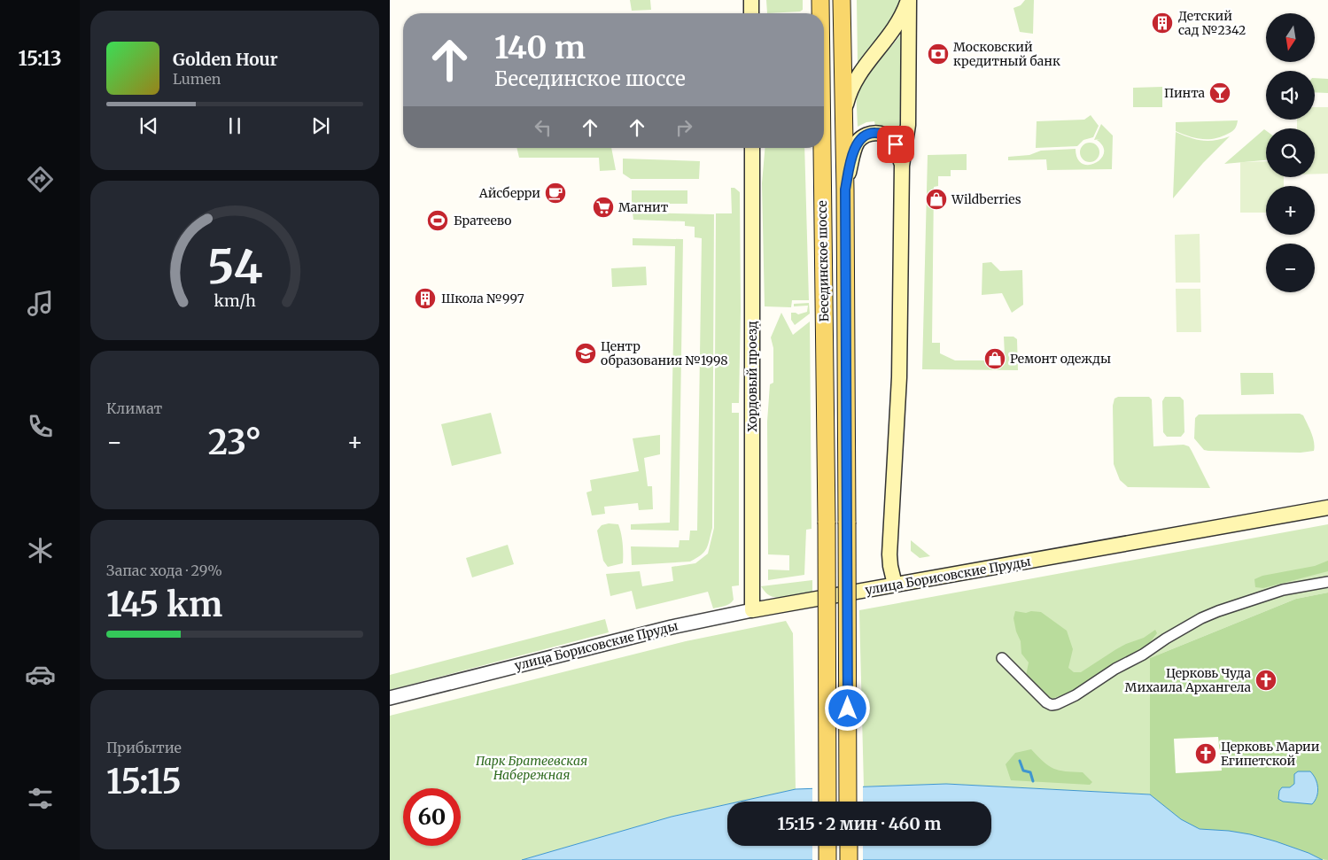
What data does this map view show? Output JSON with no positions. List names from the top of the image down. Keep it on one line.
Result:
{"streets":{"main road":["Бесединское шоссе","Хордовый проезд","улица Борисовские Пруды"]},"crossings":[["Хордовый проезд","улица Борисовские Пруды"]],"parks":["Парк Братеевская Набережная"],"places":{"building":["Детский сад №2342","Школа №997"],"bank":["Московский кредитный банк"],"bar":["Пинта"],"cafe":["Айсберри"],"shop":["Wildberries","Ремонт одежды"],"supermarket":["Магнит"],"sports":["Братеево"],"school or university":["Центр образования №1998"],"church":["Церковь Чуда Михаила Архангела","Церковь Марии Египетской"]},"north":"bottom","page":{"tabs":"15:13","map_buttons":["+","−"],"turn":["140 m","Бесединское шоссе"],"song":["Golden Hour","Lumen"],"tile":["Климат",["Запас хода · 29%","145 km"],["Прибытие","15:15"]],"heat":["−","23°","+"],"limit":"60","trip":"15:15 · 2 мин · 460 m","gauge":["54","km/h"]}}
